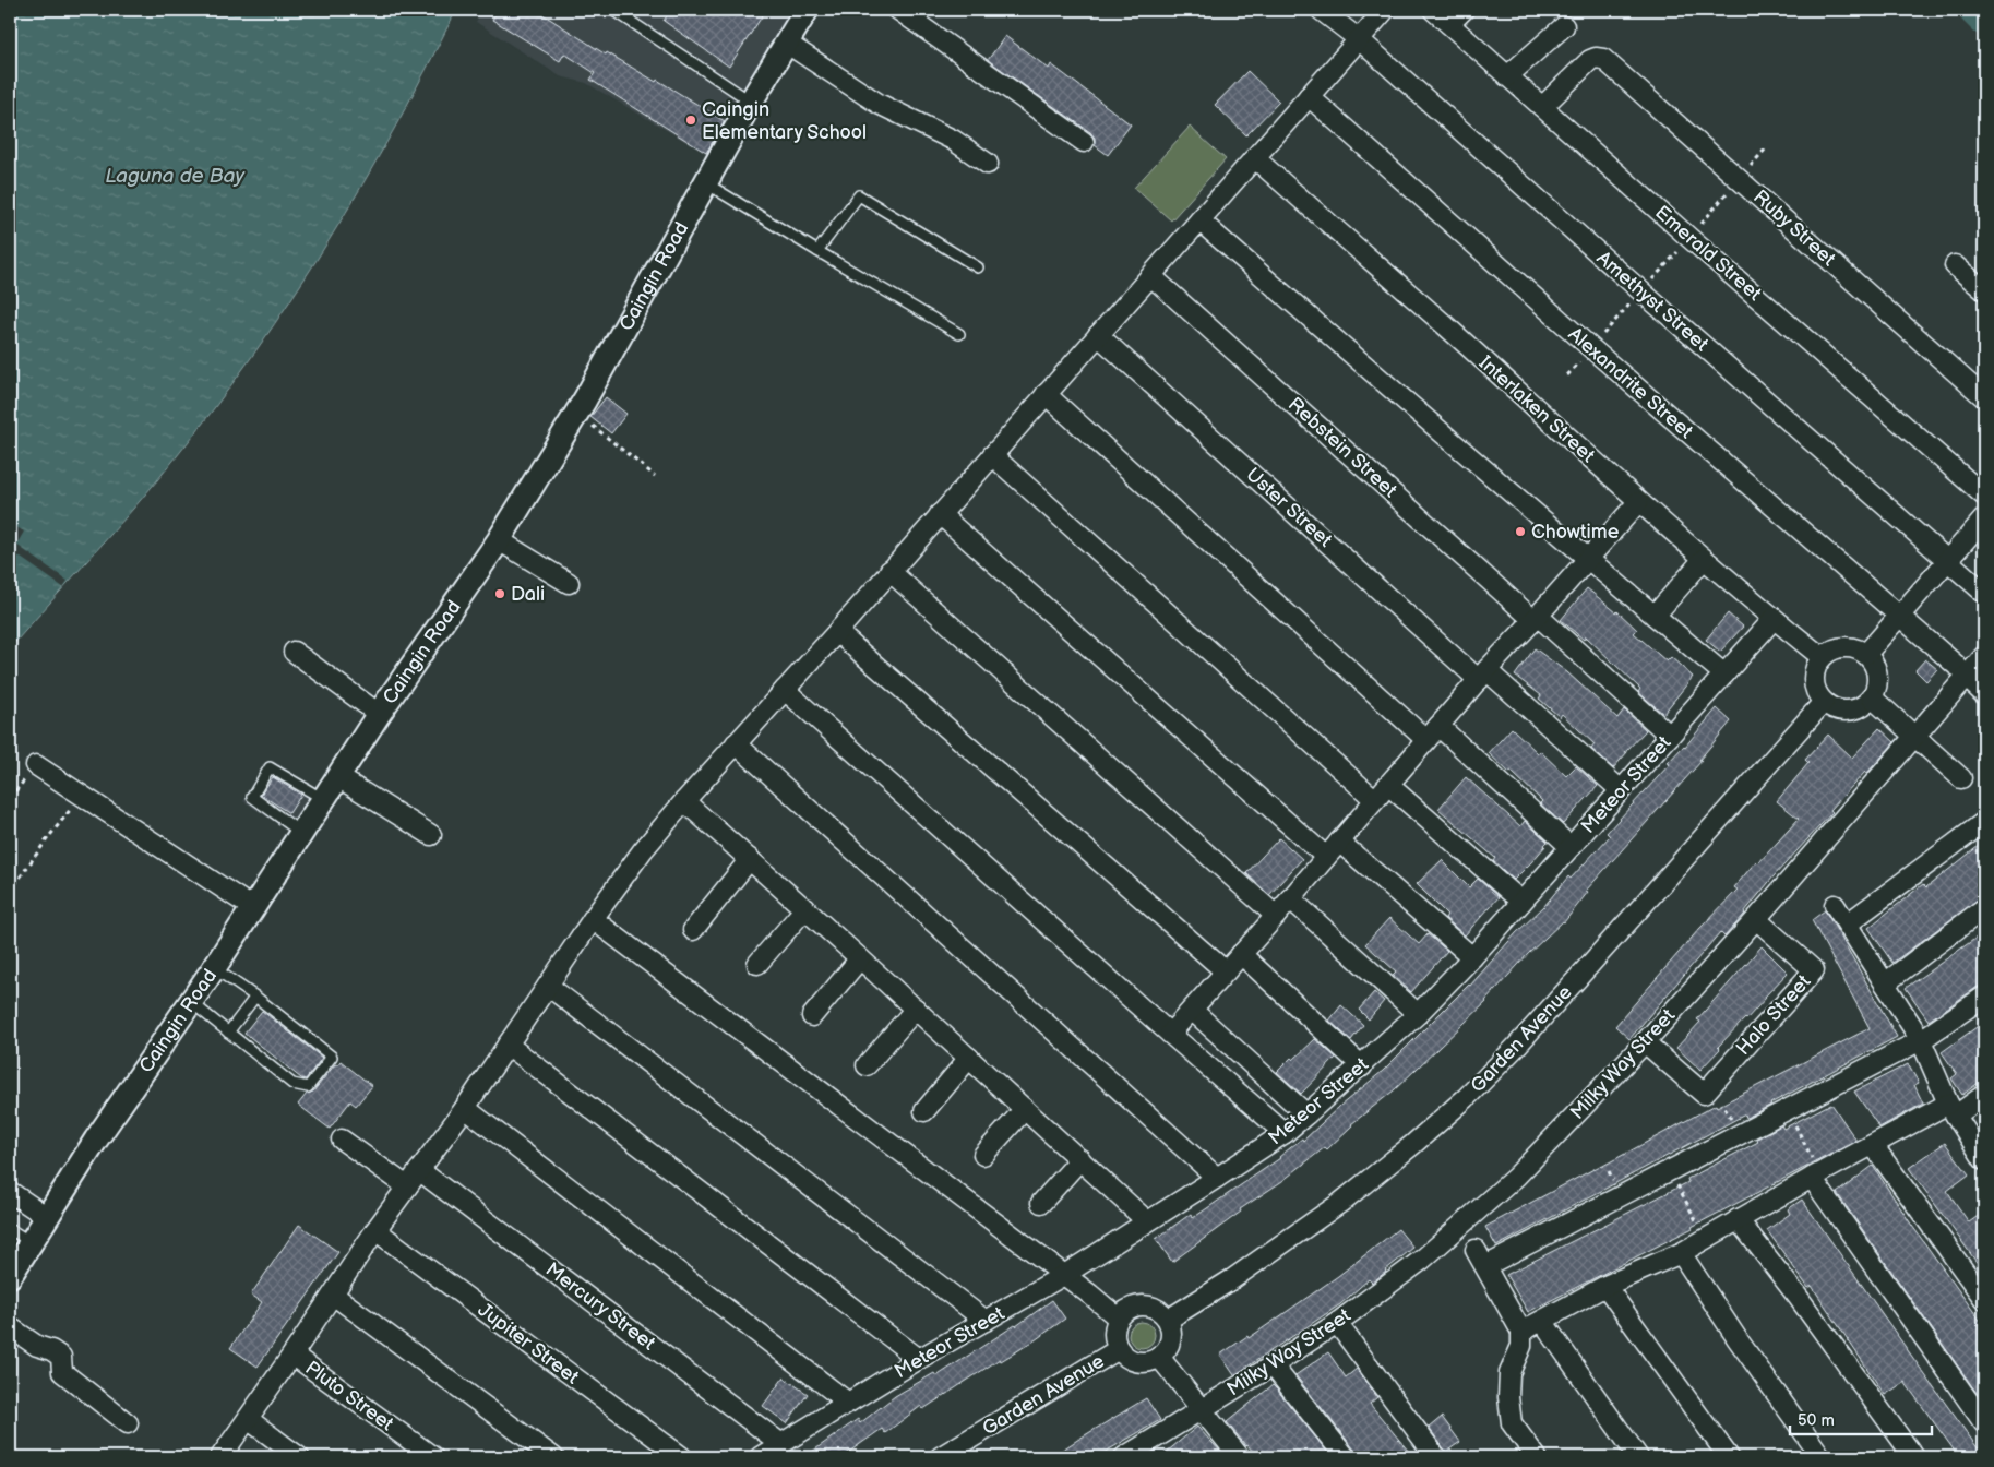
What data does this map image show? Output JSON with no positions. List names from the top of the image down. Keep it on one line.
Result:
{"streets":{"street":["Ruby Street","Emerald Street","Caingin Road","Amethyst Street","Alexandrite Street","Interlaken Street","Rebstein Street","Uster Street","Meteor Street","Halo Street","Garden Avenue","Milky Way Street","Mercury Street","Jupiter Street","Pluto Street"]},"crossings":[["Ruby Street","Emerald Street"],["Alexandrite Street","Milky Way Street"],["Interlaken Street","Meteor Street"],["Interlaken Street","Garden Avenue"],["Rebstein Street","Meteor Street"],["Uster Street","Meteor Street"],["Meteor Street","Mercury Street"],["Halo Street","Milky Way Street"]],"water":["Laguna de Bay"],"places":["Caingin Elementary School","Chowtime","Dali"],"scale_bar":"50 m"}
